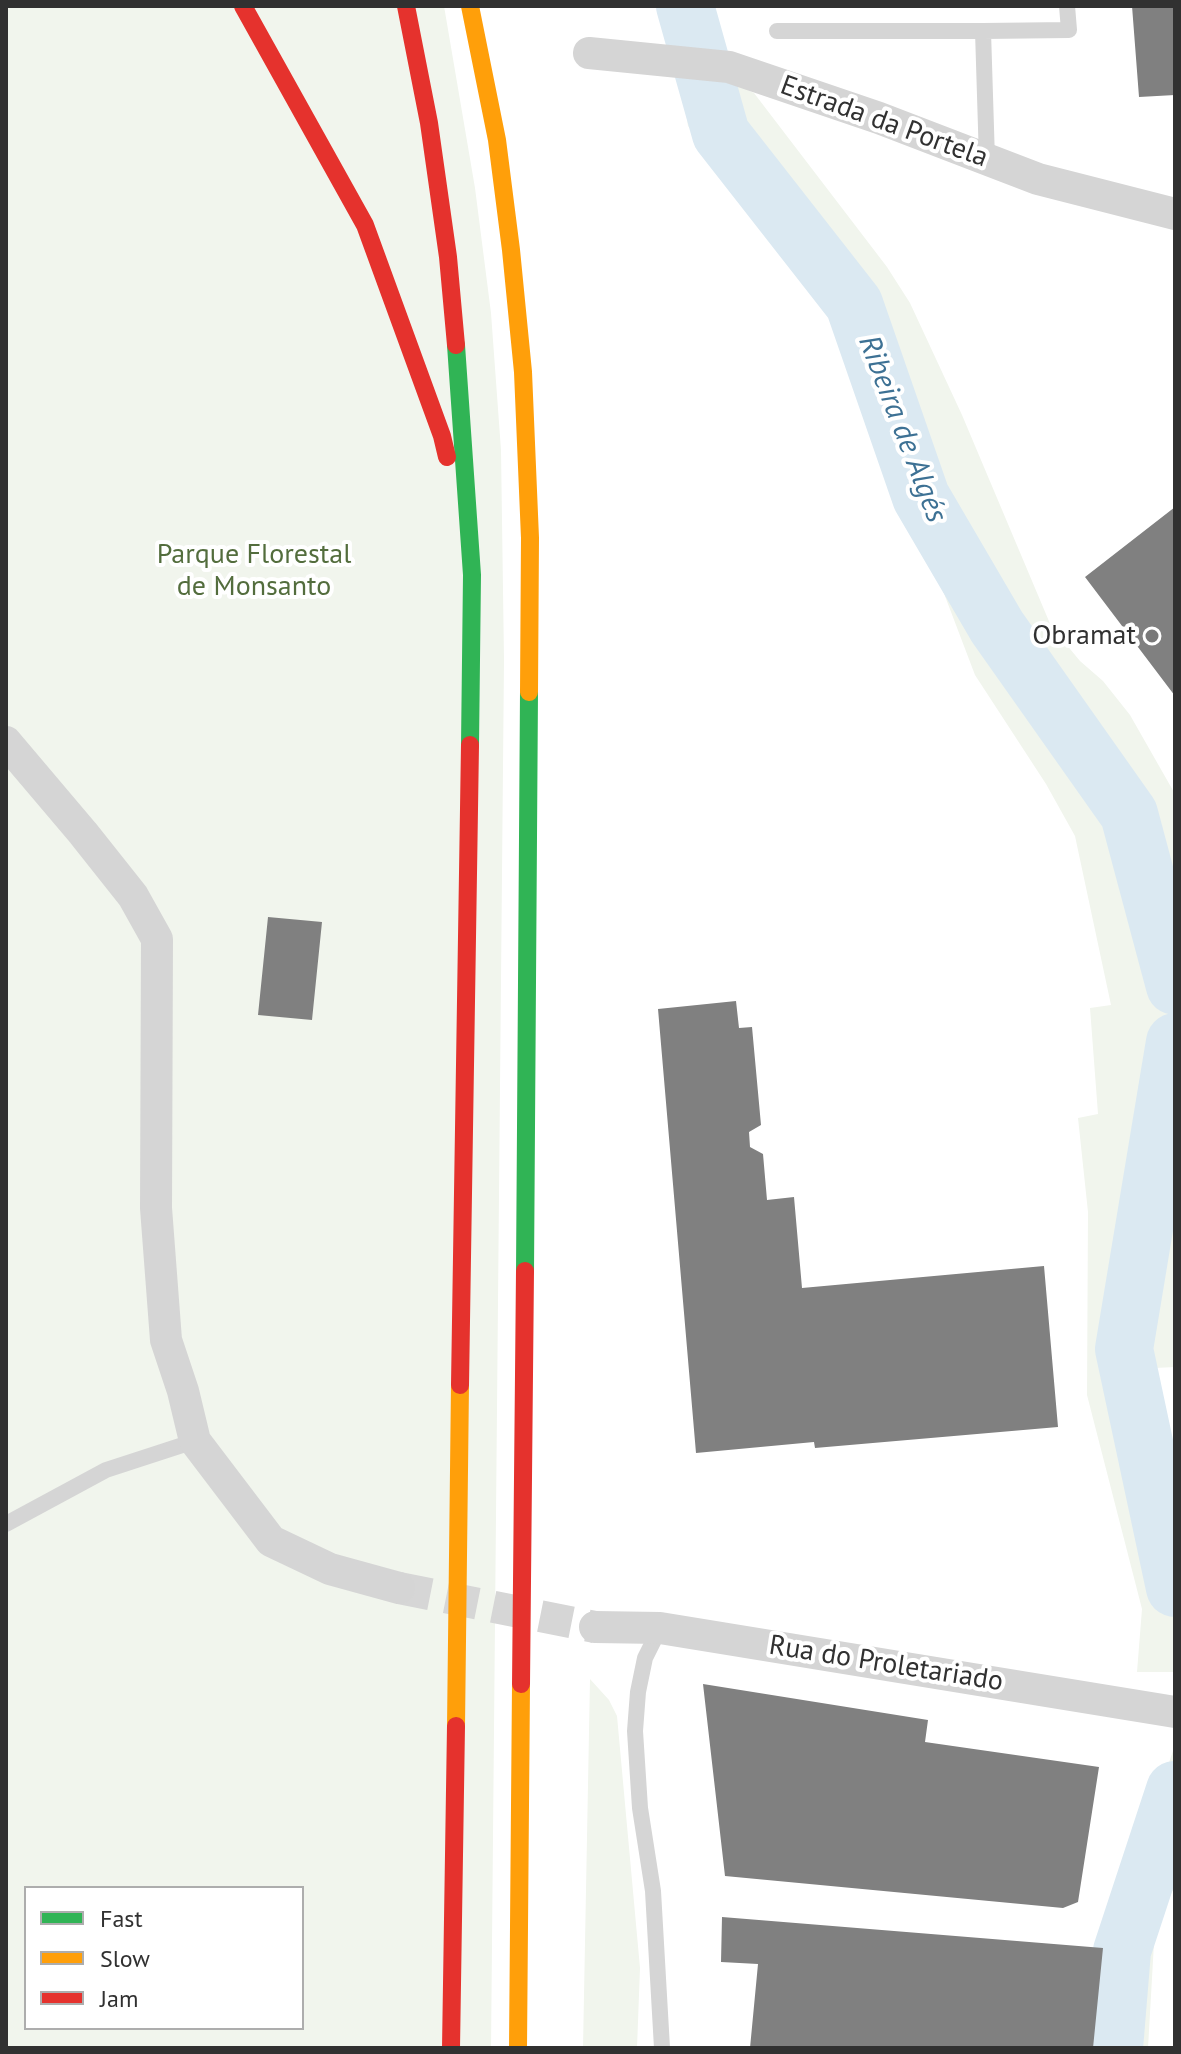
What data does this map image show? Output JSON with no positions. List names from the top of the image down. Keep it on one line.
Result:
{"streets":{"street":["Estrada da Portela","Rua do Proletariado"]},"water":["Ribeira de Algés"],"parks":["Parque Florestal de Monsanto"],"places":["Obramat"],"legend":["Fast","Slow","Jam"]}
